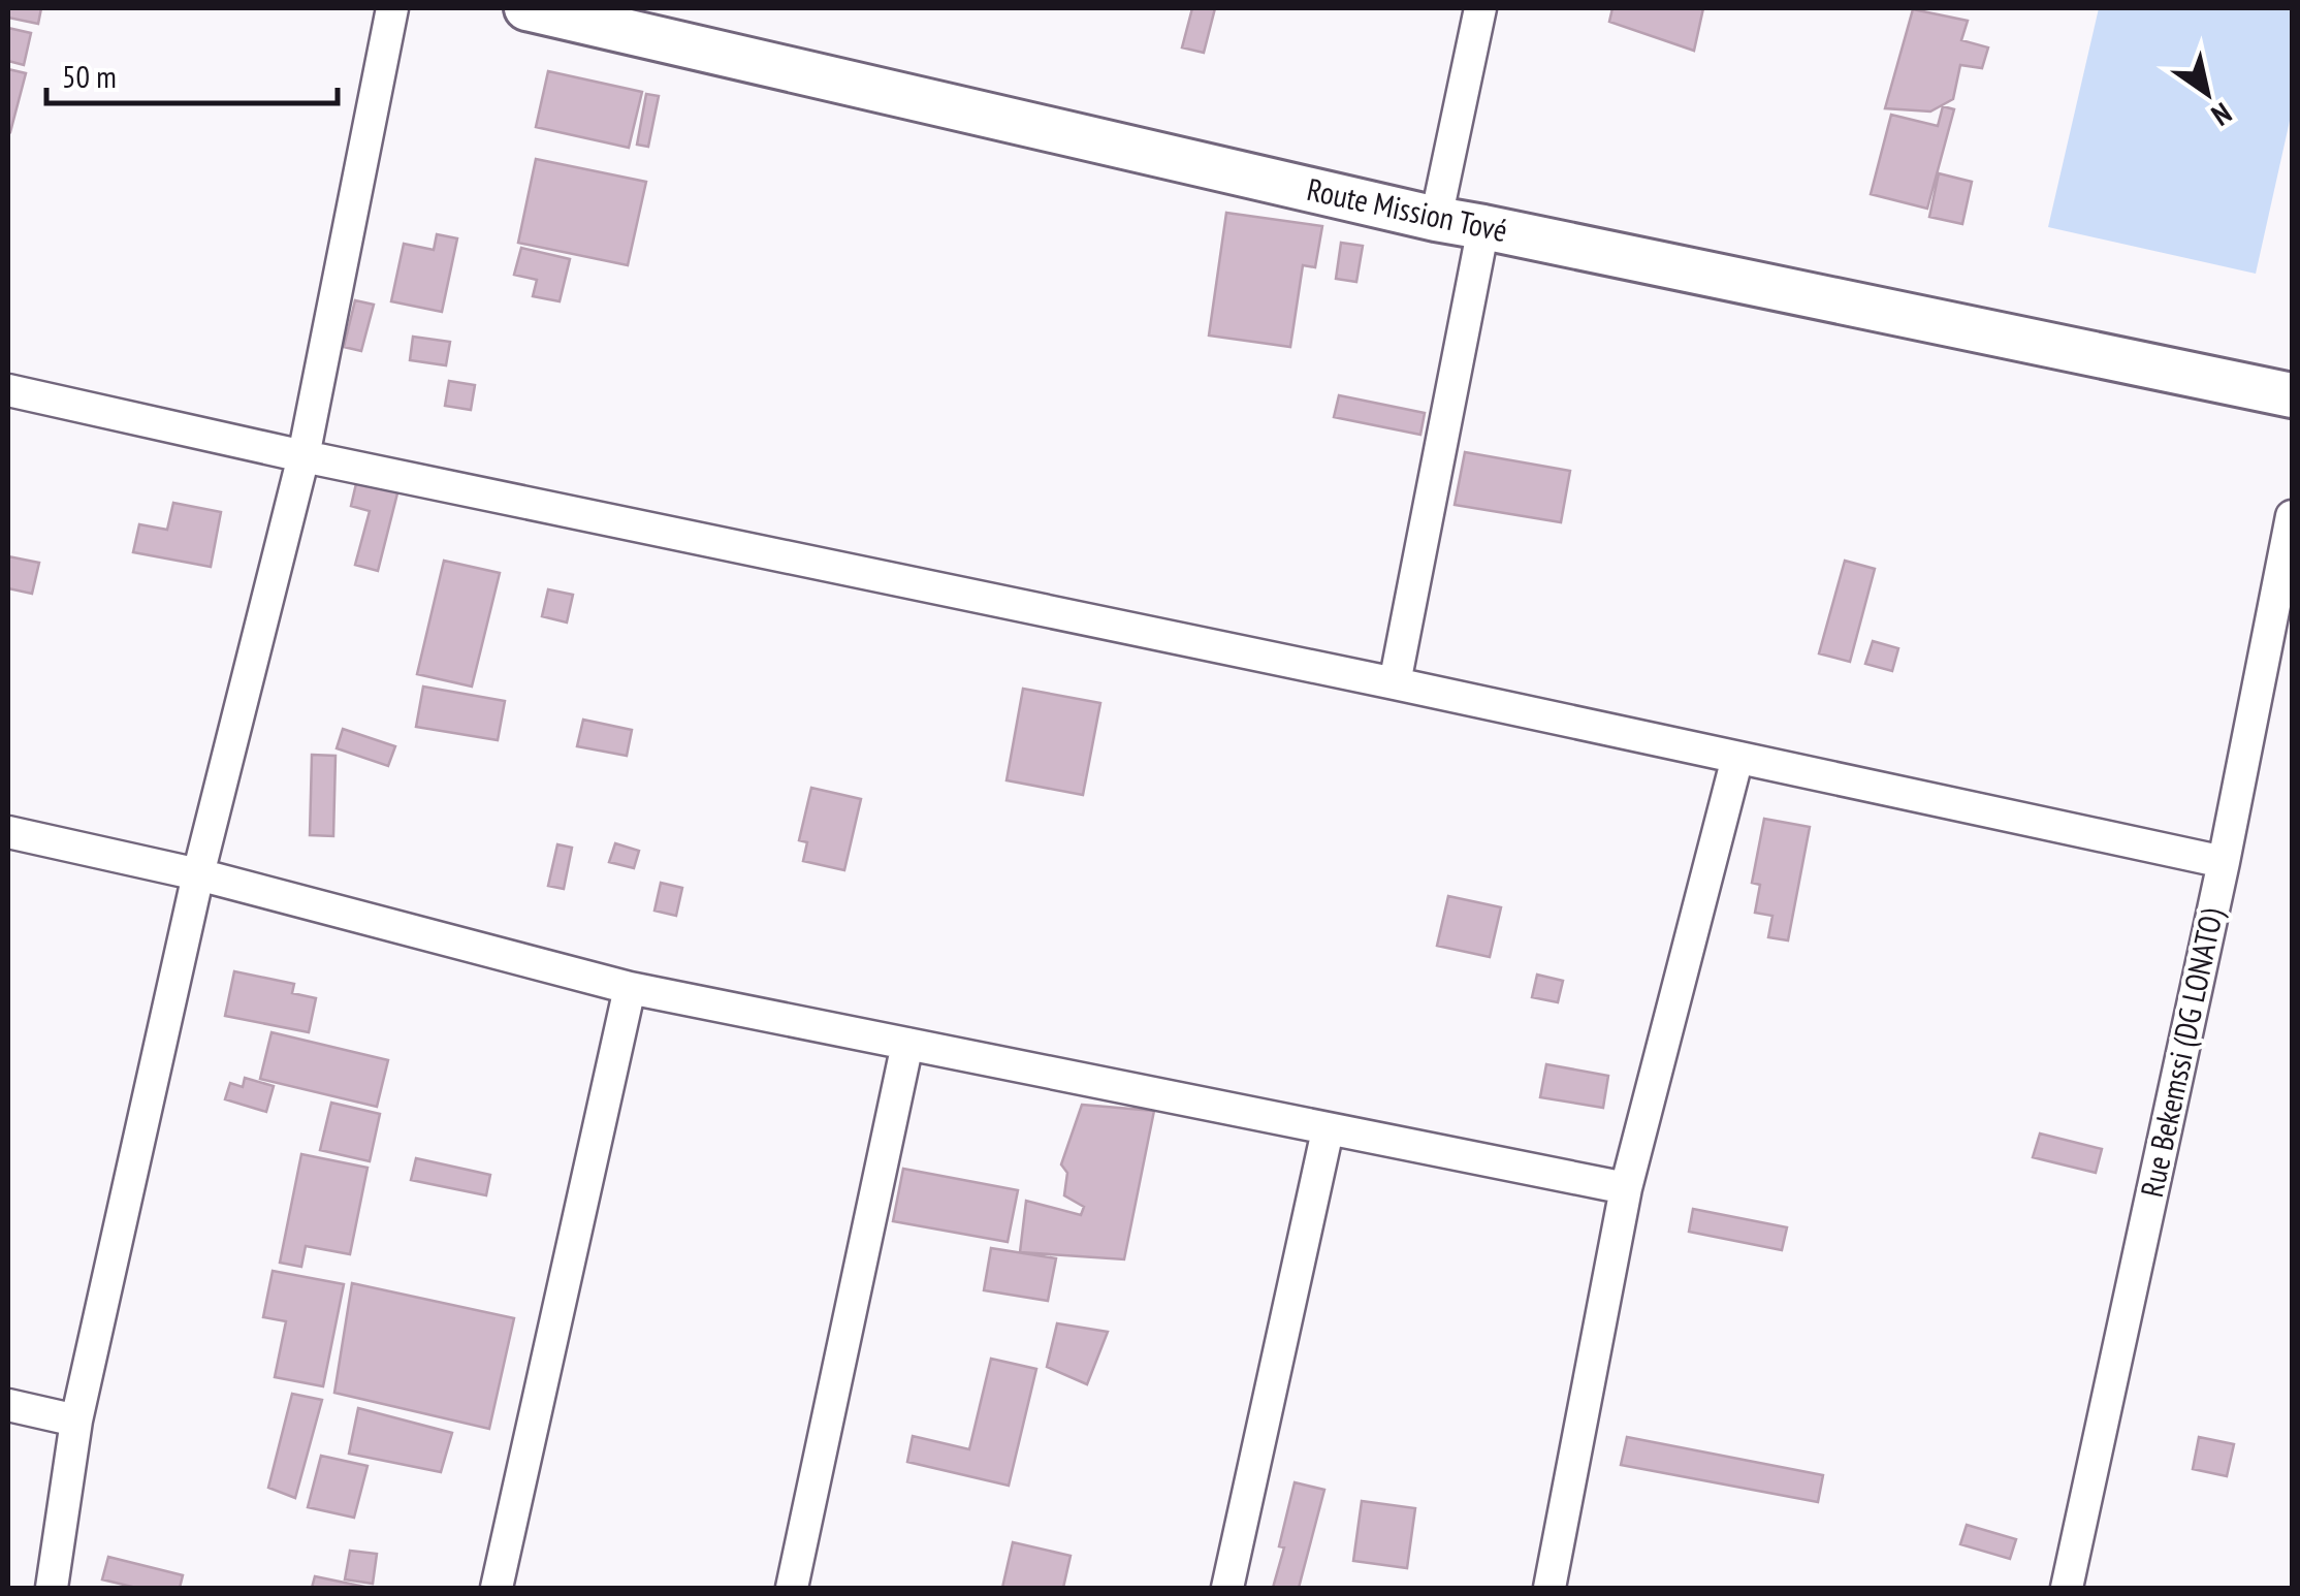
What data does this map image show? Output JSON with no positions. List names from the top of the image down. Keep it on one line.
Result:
{"streets":{"street":["Route Mission Tové","Rue Bekemssi (DG LONATO)"]},"scale_bar":"50 m","north":"bottom right"}
